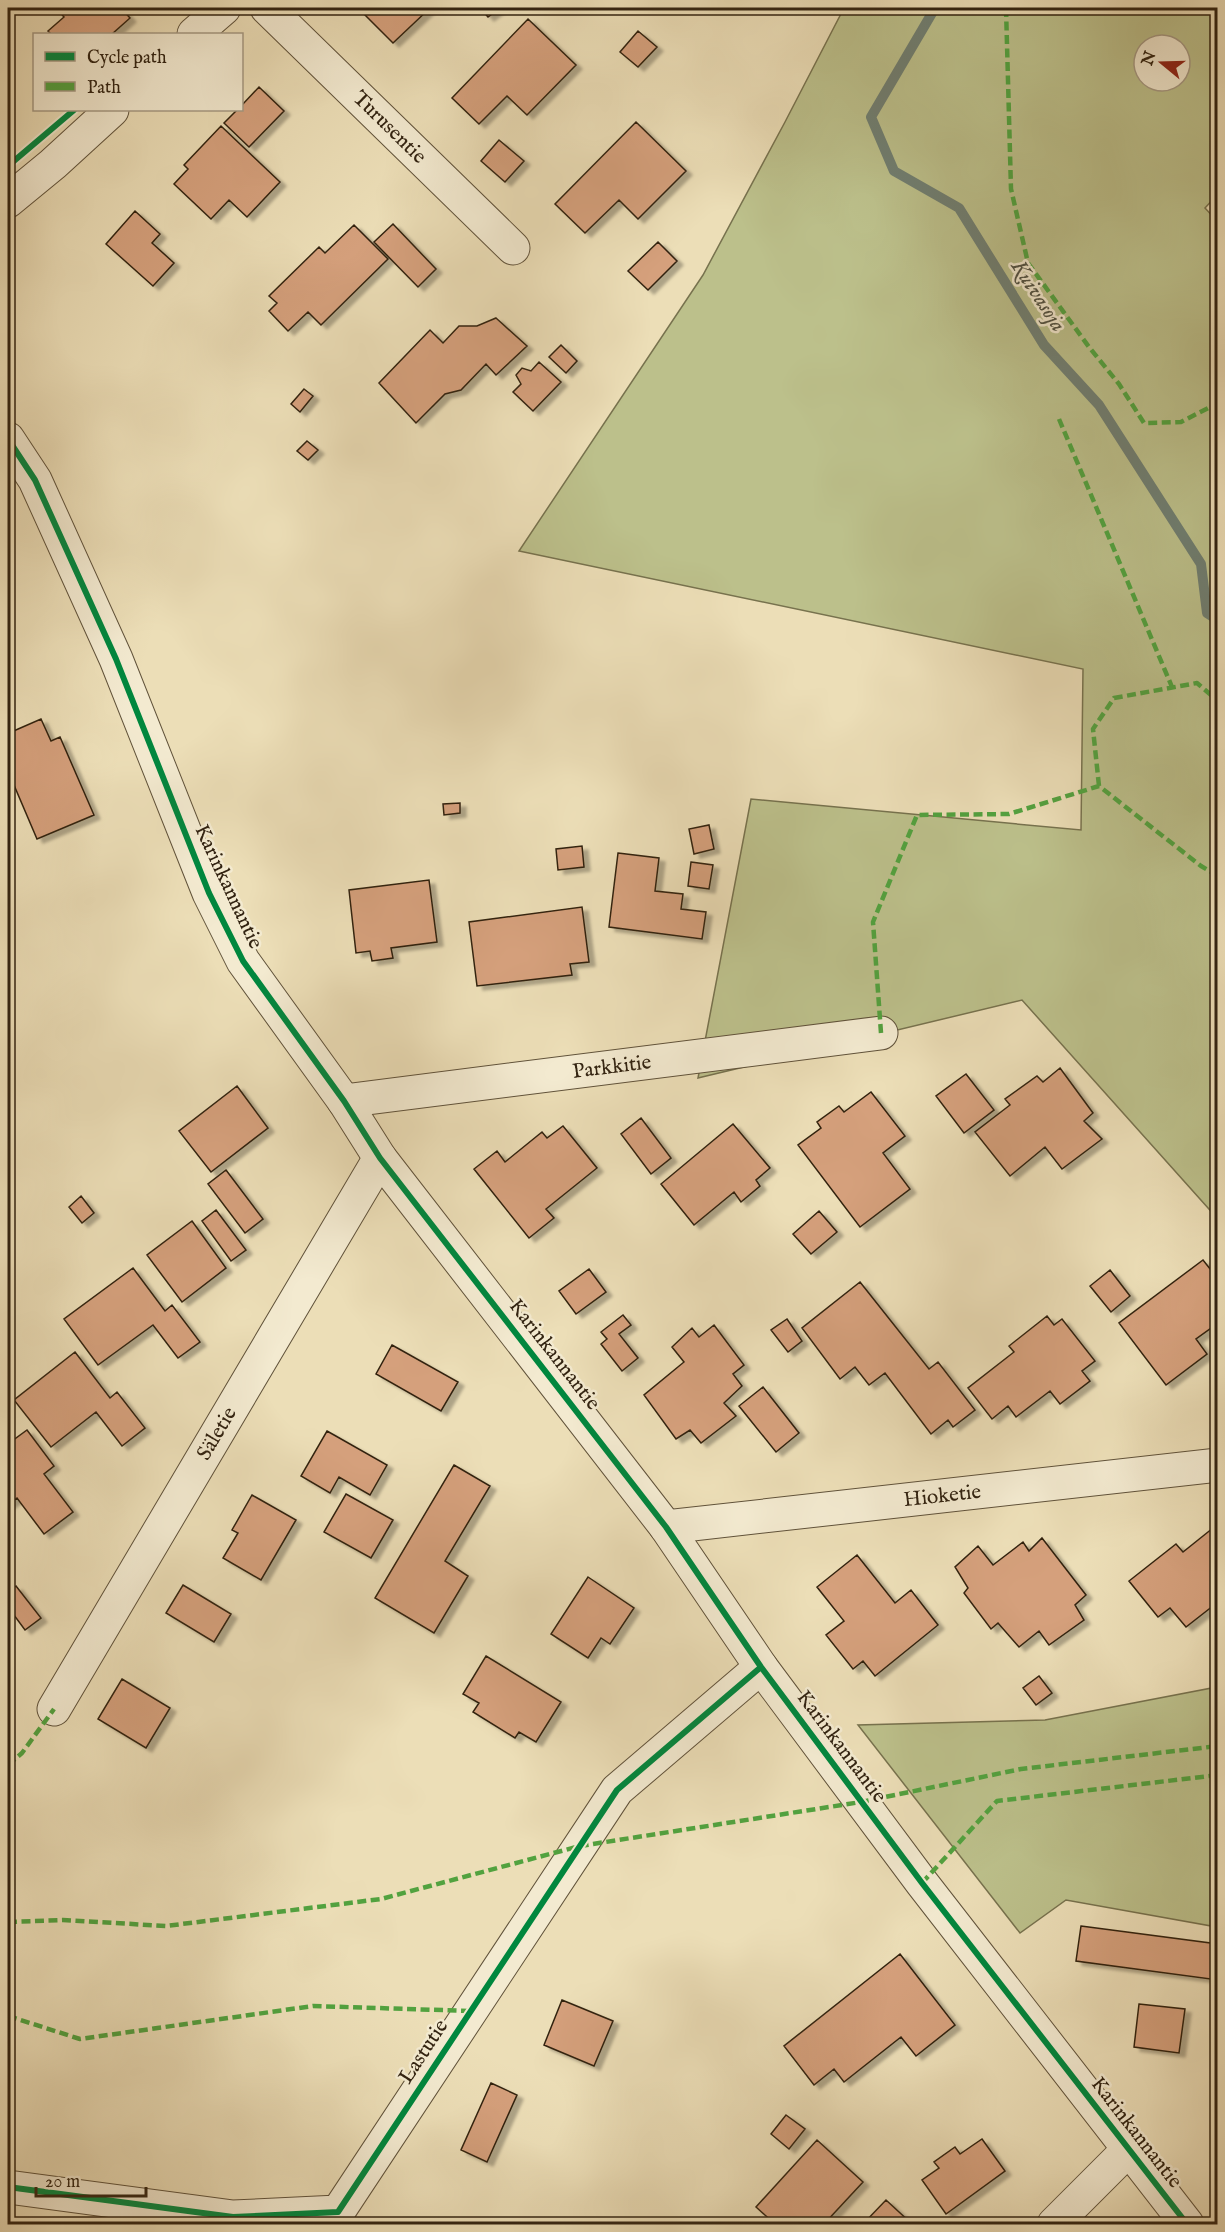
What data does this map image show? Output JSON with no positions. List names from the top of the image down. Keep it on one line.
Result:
{"streets":{"street":["Turusentie","Karinkannantie","Parkkitie","Säletie","Hioketie","Lastutie"]},"crossings":[["Karinkannantie","Parkkitie"],["Karinkannantie","Säletie"],["Karinkannantie","Hioketie"],["Karinkannantie","Lastutie"]],"water":["Kuivasoja"],"legend":["Cycle path","Path"],"scale_bar":"20 m","north":"left"}
